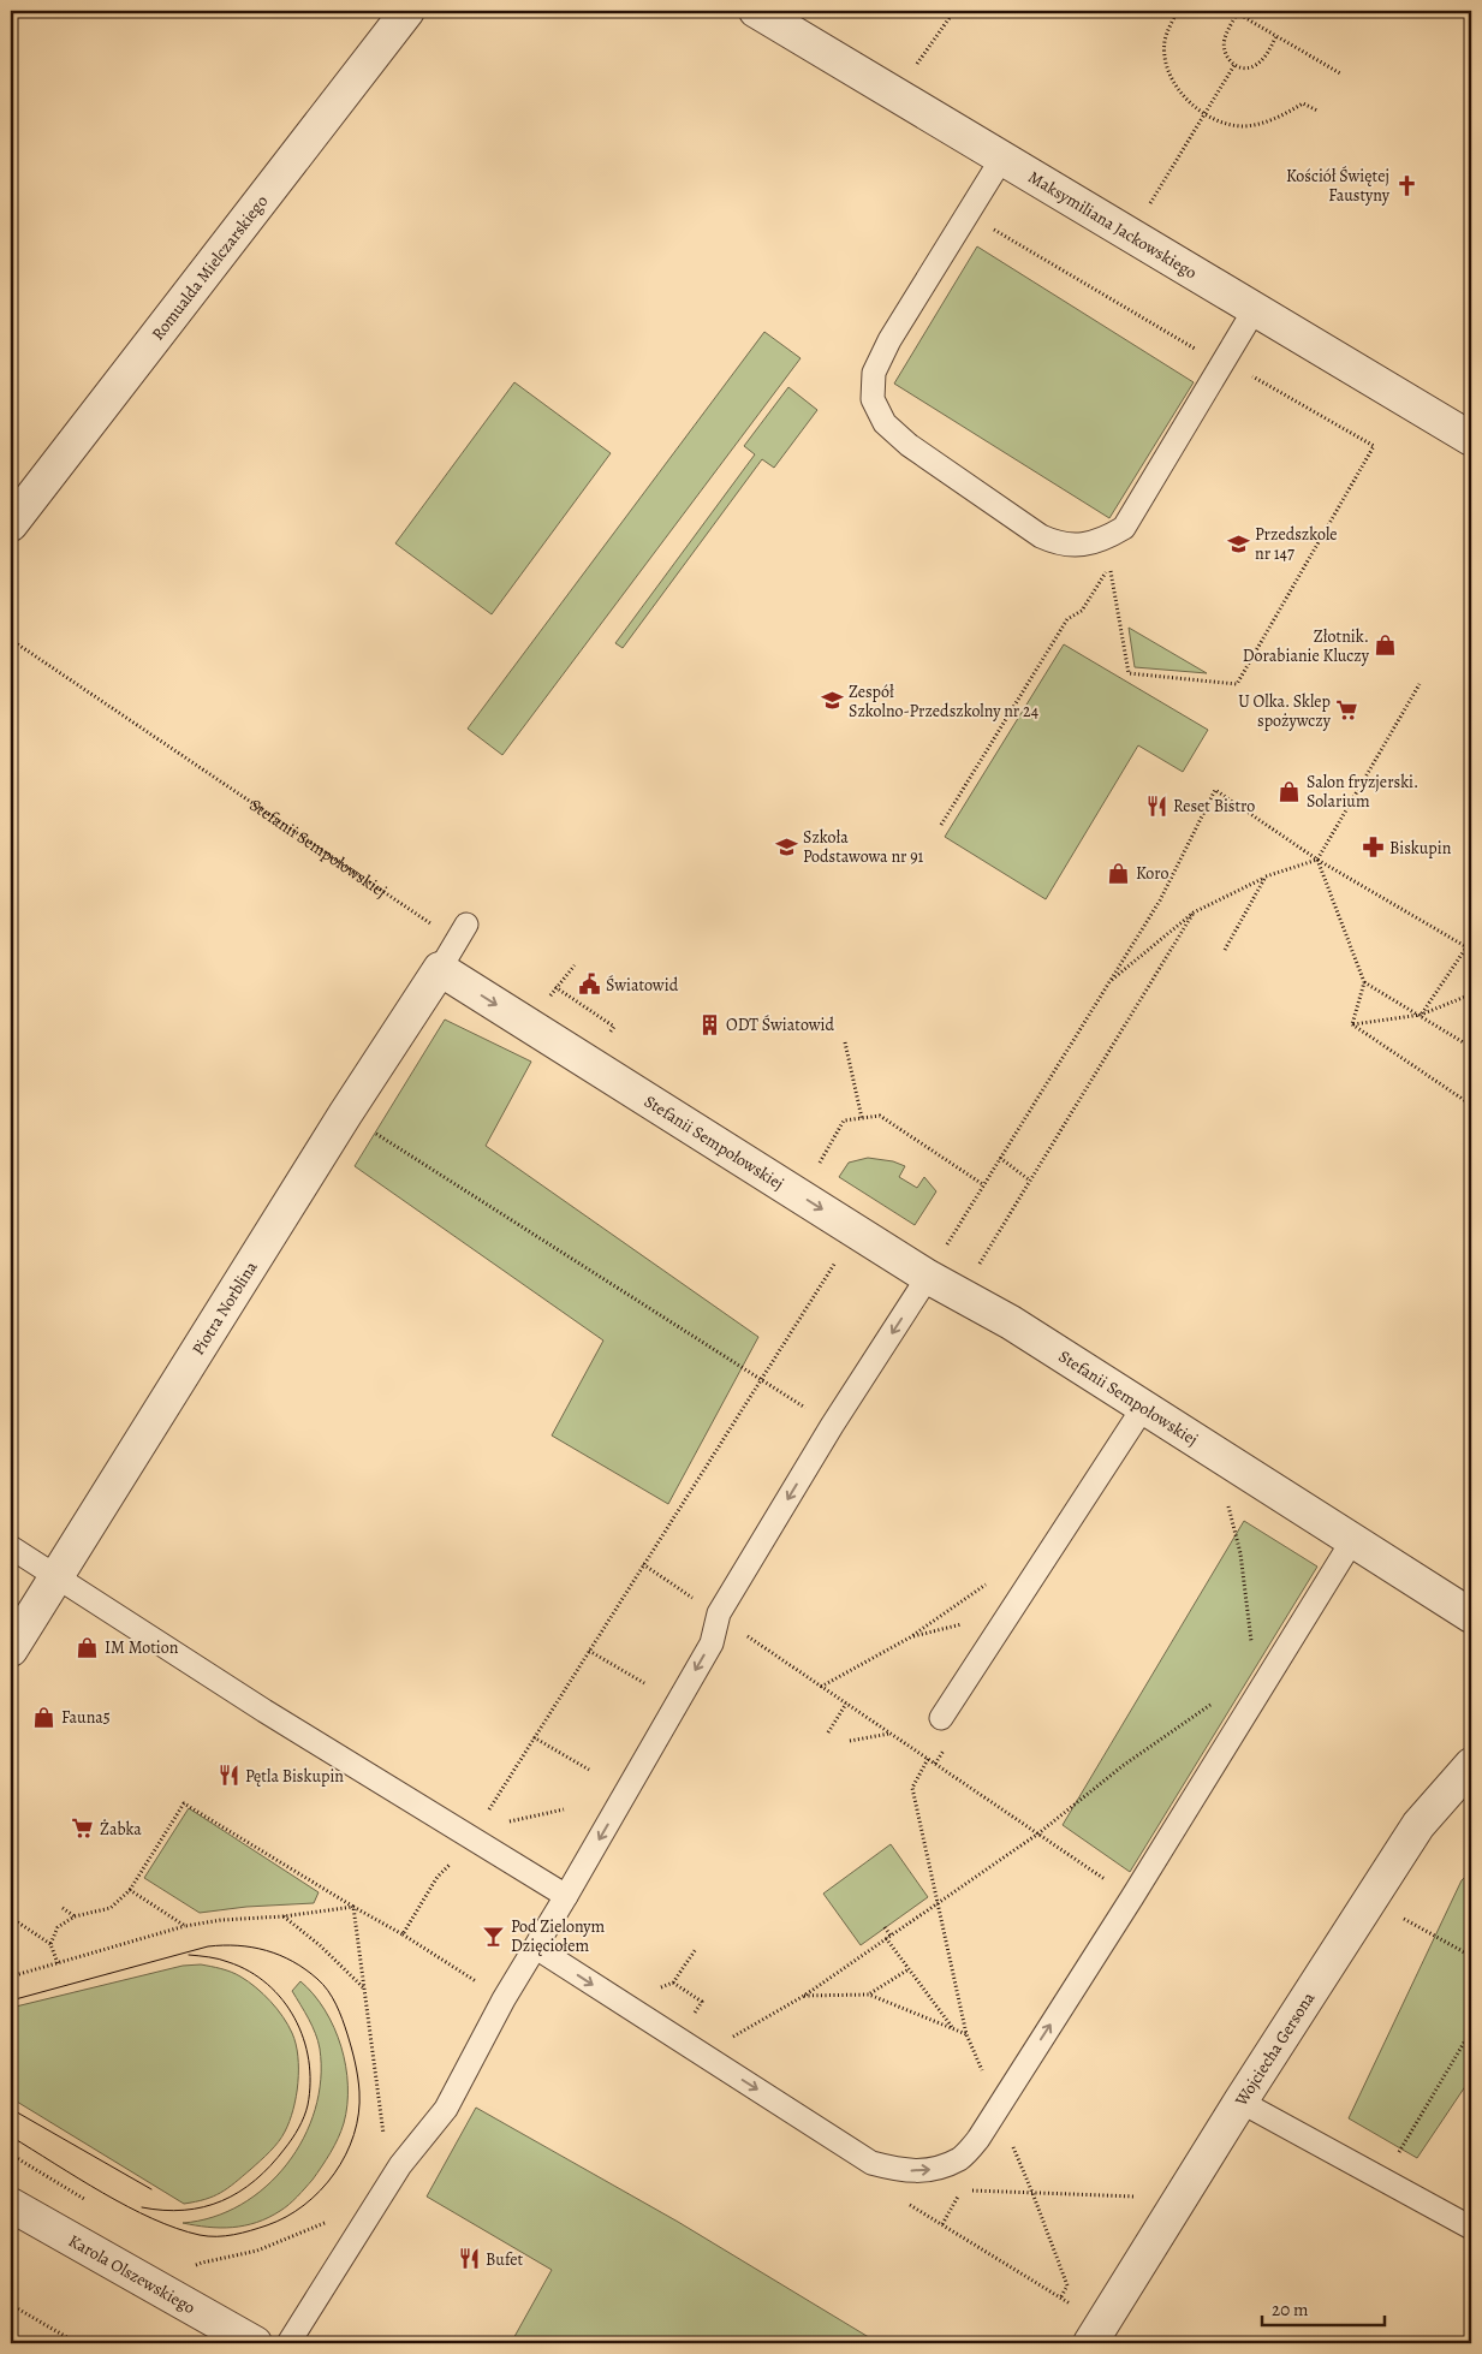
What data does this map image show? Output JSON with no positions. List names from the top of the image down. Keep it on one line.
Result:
{"streets":{"street":["Maksymiliana Jackowskiego","Romualda Mielczarskiego","Stefanii Sempołowskiej","Piotra Norblina","Wojciecha Gersona","Karola Olszewskiego"]},"crossings":[["Stefanii Sempołowskiej","Piotra Norblina"]],"places":{"church":["Kościół Świętej Faustyny"],"school or university":["Przedszkole nr 147","Zespół Szkolno-Przedszkolny nr 24","Szkoła Podstawowa nr 91"],"shop":["Złotnik. Dorabianie Kluczy","Salon fryzjerski. Solarium","Koro","IM Motion","Fauna5"],"supermarket":["U Olka. Sklep spożywczy","Żabka"],"restaurant":["Reset Bistro","Pętla Biskupin","Bufet"],"pharmacy":["Biskupin"],"public building":["Światowid"],"building":["ODT Światowid"],"bar":["Pod Zielonym Dzięciołem"]},"scale_bar":"20 m"}
